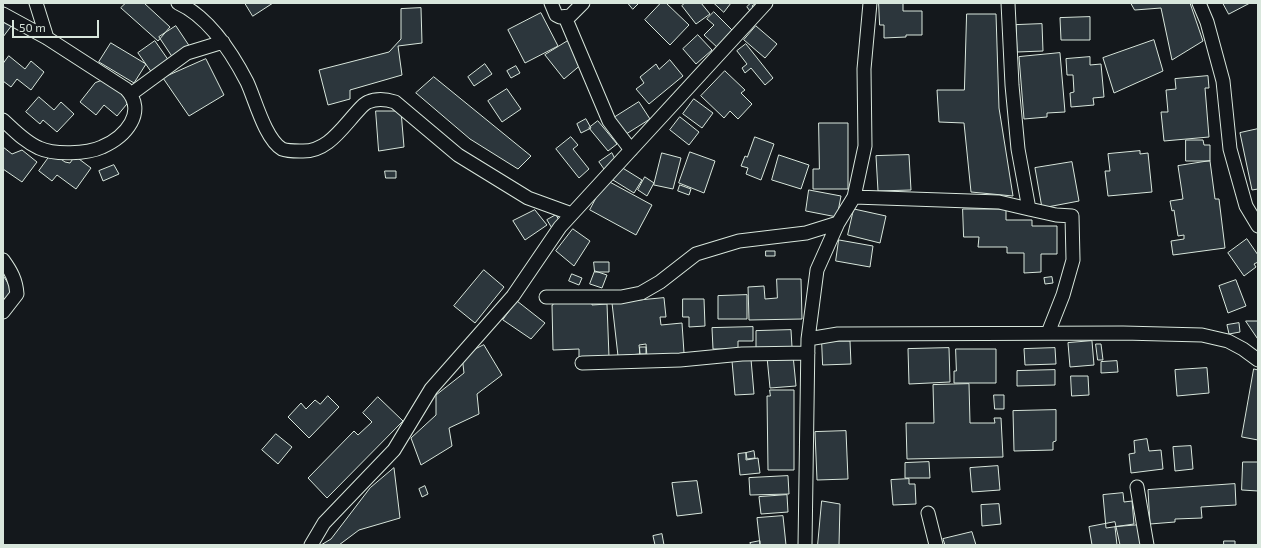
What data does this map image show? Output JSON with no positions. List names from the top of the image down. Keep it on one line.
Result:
{"scale_bar":"50 m"}
